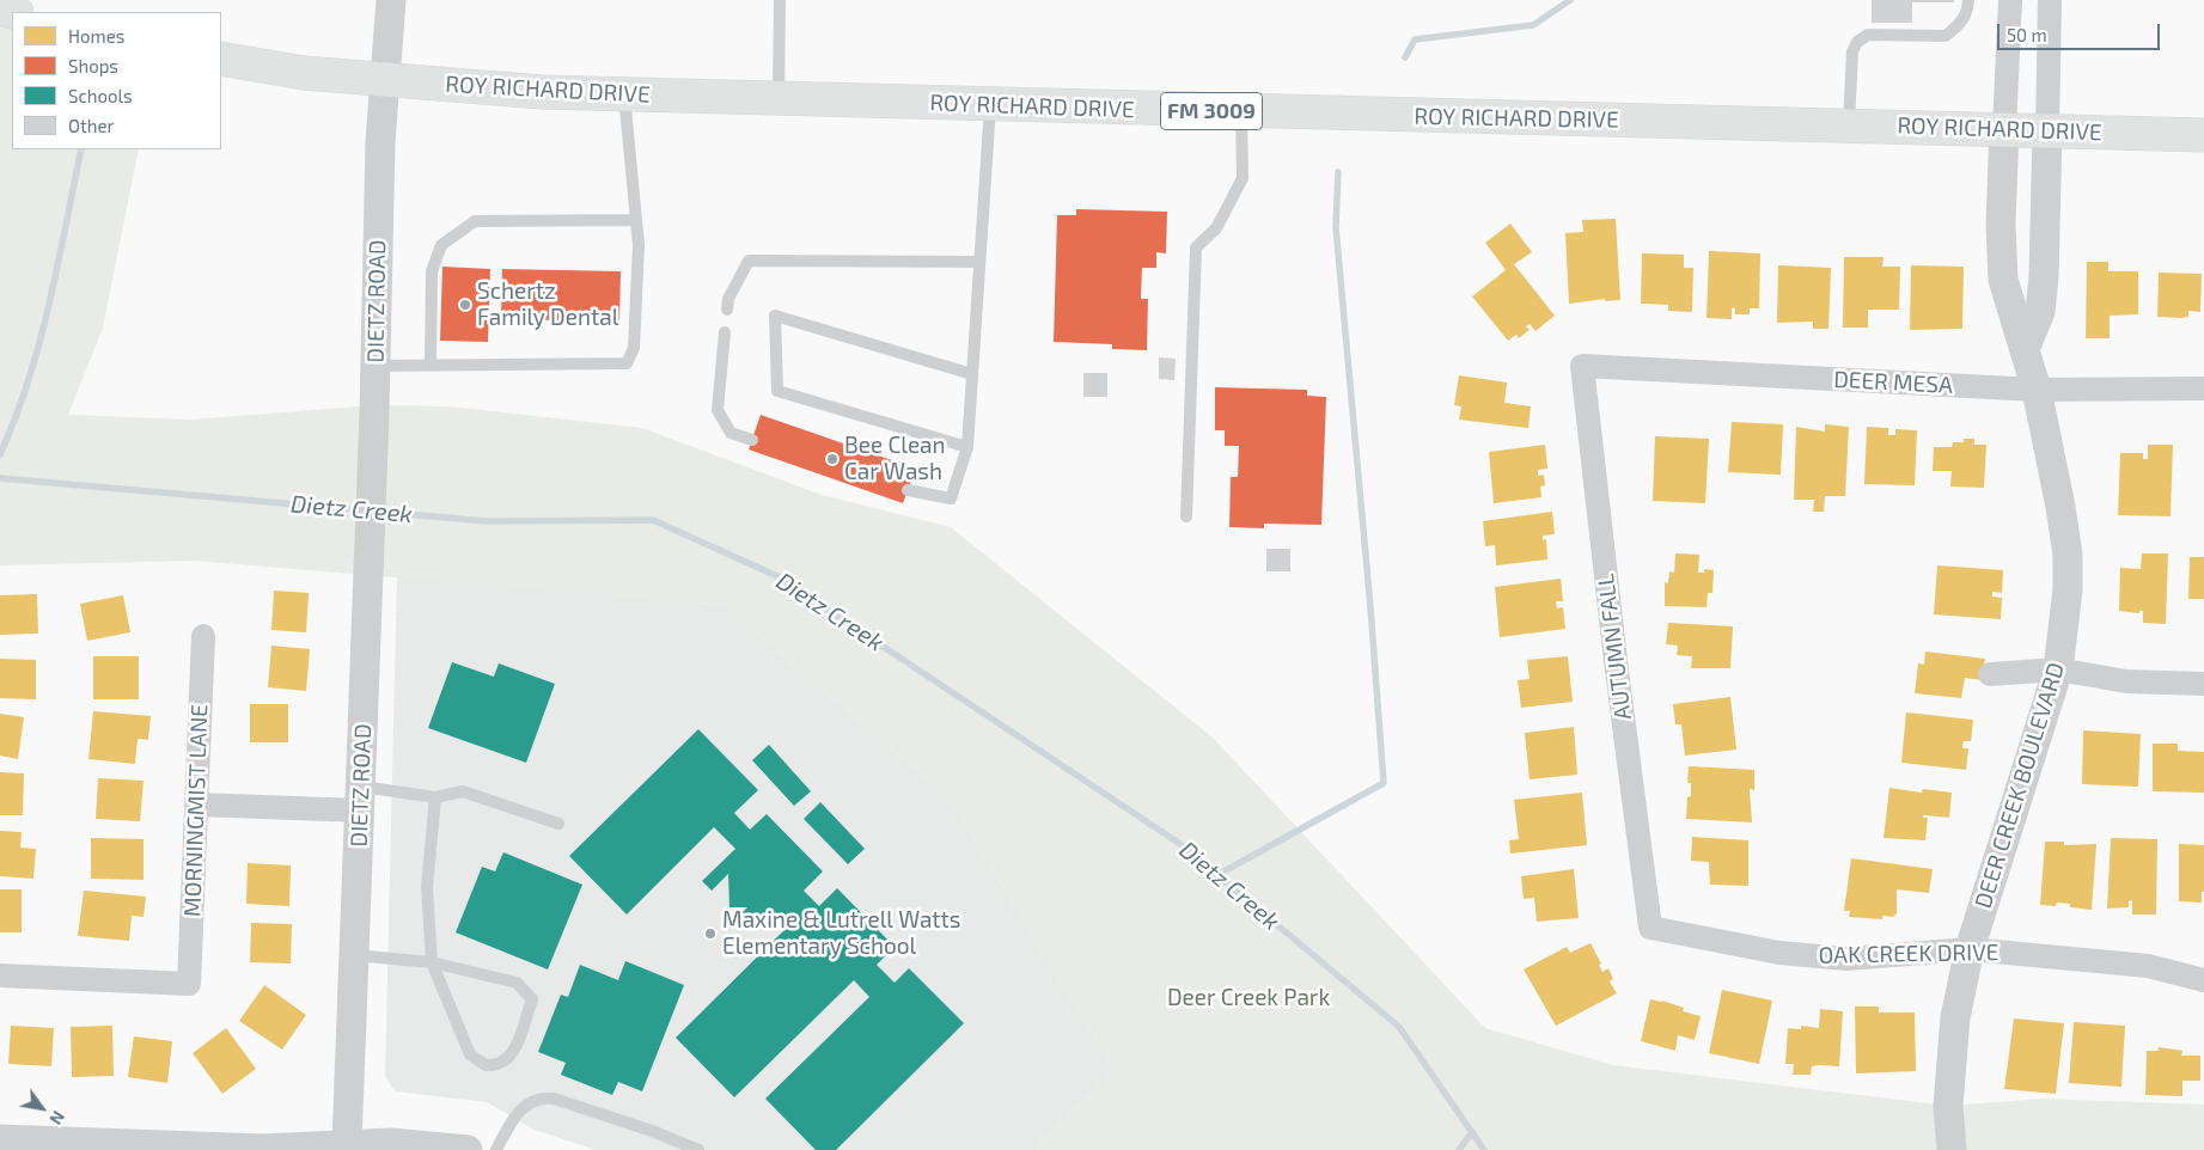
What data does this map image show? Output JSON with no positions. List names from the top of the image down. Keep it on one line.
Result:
{"streets":{"main road":["ROY RICHARD DRIVE","FM 3009"],"street":["DIETZ ROAD","DEER MESA","AUTUMN FALL","DEER CREEK BOULEVARD","MORNINGMIST LANE","OAK CREEK DRIVE"]},"crossings":[["ROY RICHARD DRIVE","DIETZ ROAD"],["ROY RICHARD DRIVE","DEER CREEK BOULEVARD"],["DEER MESA","AUTUMN FALL"],["DEER MESA","DEER CREEK BOULEVARD"],["AUTUMN FALL","OAK CREEK DRIVE"],["DEER CREEK BOULEVARD","OAK CREEK DRIVE"]],"water":["Dietz Creek"],"parks":["Deer Creek Park"],"places":["Schertz Family Dental","Bee Clean Car Wash","Maxine & Lutrell Watts Elementary School"],"legend":["Homes","Shops","Schools","Other"],"scale_bar":"50 m","north":"bottom right"}
